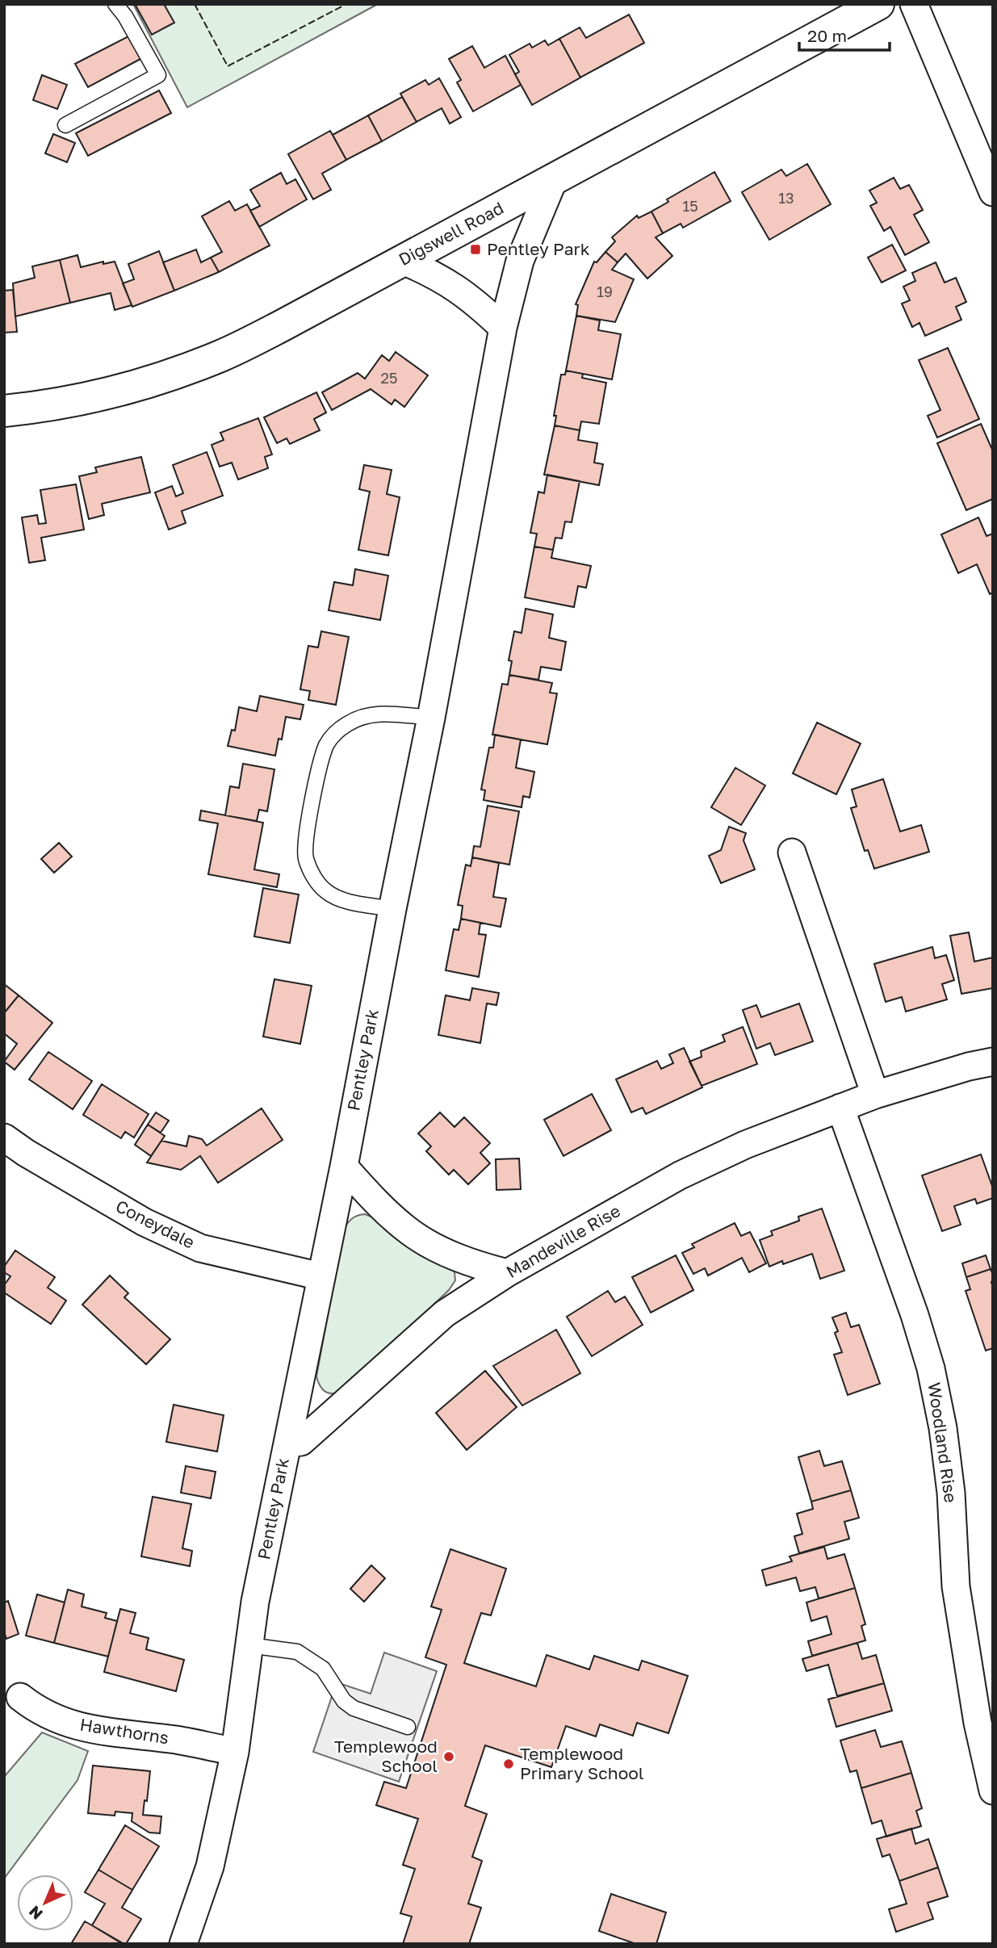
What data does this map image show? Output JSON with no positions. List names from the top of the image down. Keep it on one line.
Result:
{"streets":{"street":["Digswell Road","Pentley Park","Coneydale","Mandeville Rise","Woodland Rise","Hawthorns"]},"crossings":[["Digswell Road","Pentley Park"],["Pentley Park","Coneydale"],["Pentley Park","Mandeville Rise"],["Pentley Park","Hawthorns"],["Mandeville Rise","Woodland Rise"]],"places":{"transit":["Pentley Park"],"other":["Templewood School","Templewood Primary School"]},"house_numbers":["13","15","19","25"],"scale_bar":"20 m","north":"bottom left"}
